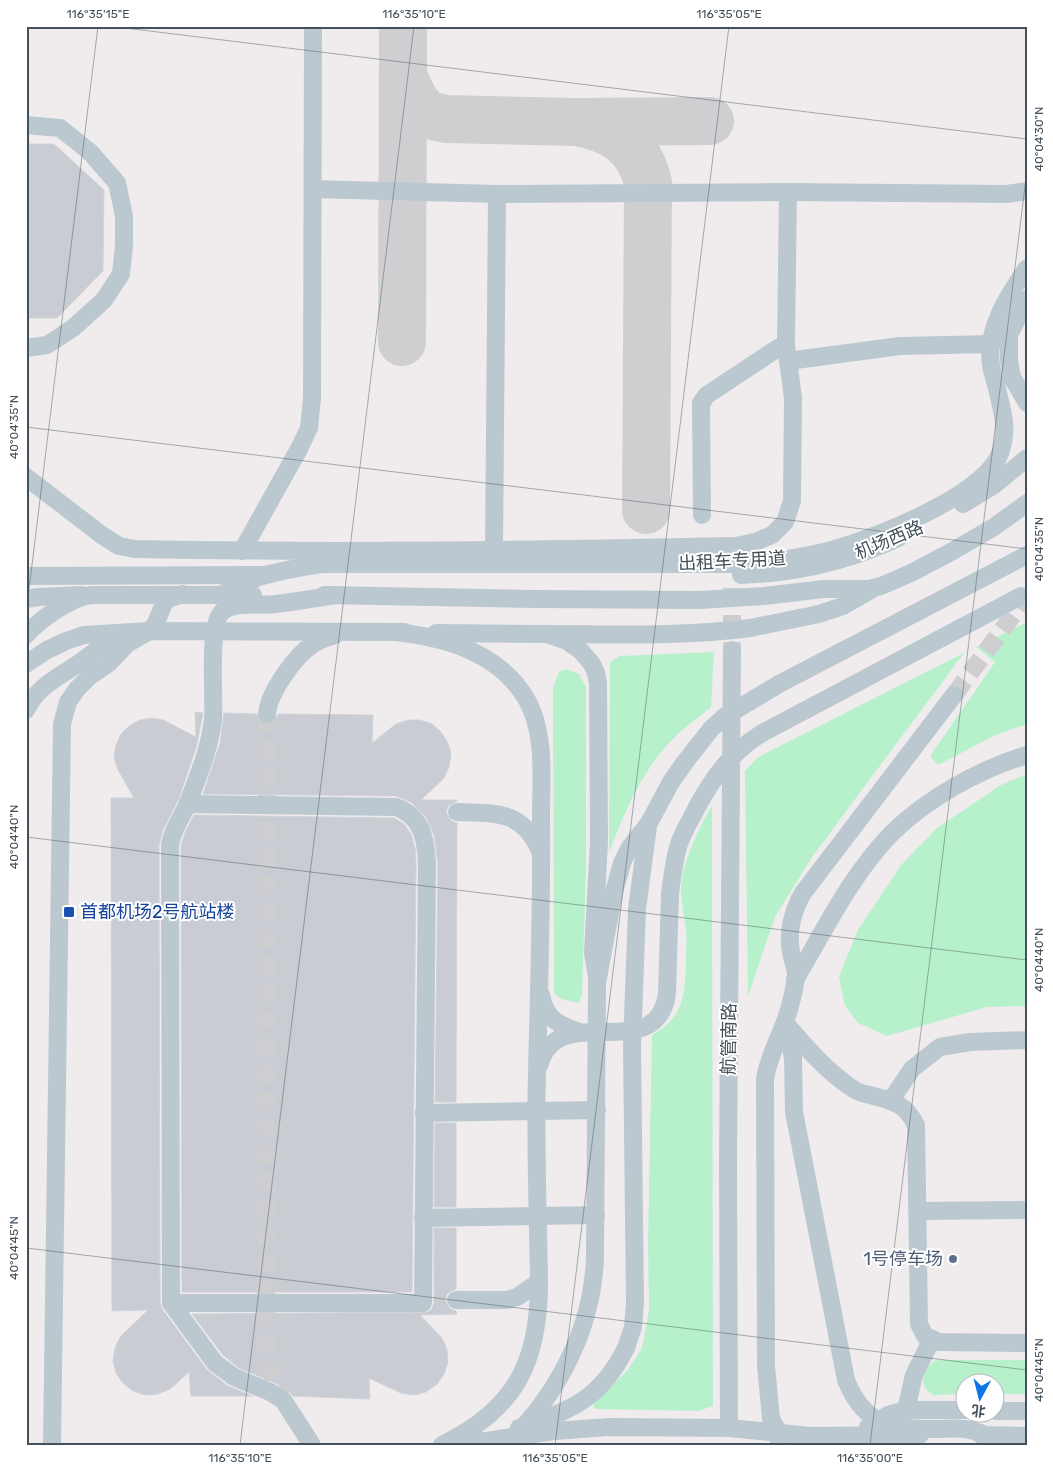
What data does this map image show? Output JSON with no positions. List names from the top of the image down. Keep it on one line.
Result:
{"streets":{"street":["机场西路","出租车专用道","航管南路"]},"crossings":[["机场西路","出租车专用道"]],"places":{"transit":["首都机场2号航站楼"],"other":["1号停车场"]},"north":"bottom","coordinates":["116°35'15\"E","116°35'10\"E","116°35'05\"E","40°04'30\"N","40°04'35\"N","40°04'40\"N","40°04'45\"N","116°35'00\"E"]}
